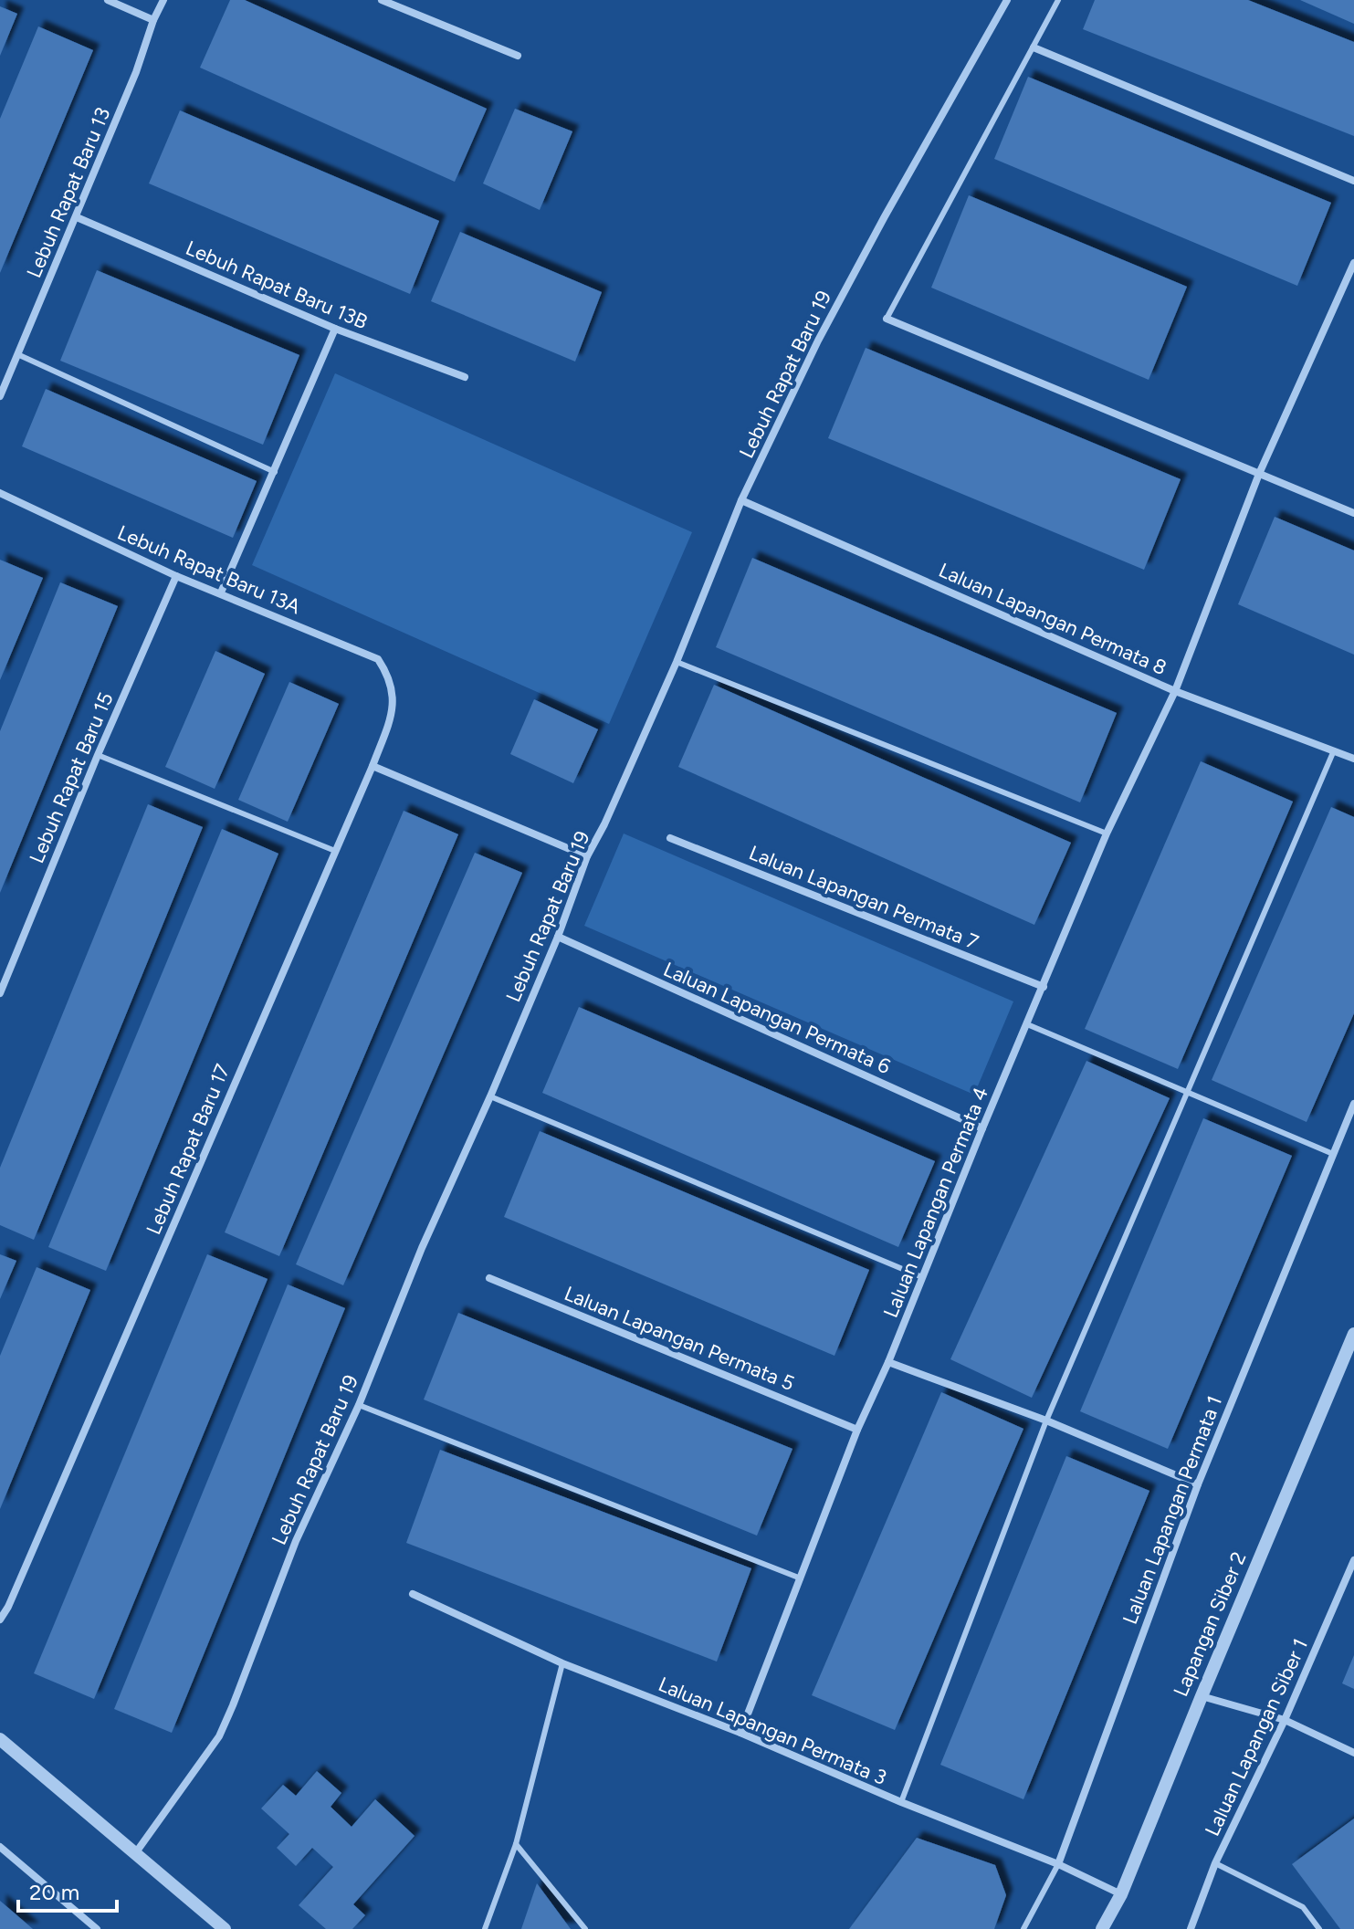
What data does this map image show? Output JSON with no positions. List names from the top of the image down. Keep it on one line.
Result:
{"streets":{"street":["Lebuh Rapat Baru 13","Lebuh Rapat Baru 13B","Lebuh Rapat Baru 19","Lebuh Rapat Baru 13A","Laluan Lapangan Permata 8","Lebuh Rapat Baru 15","Laluan Lapangan Permata 7","Laluan Lapangan Permata 6","Lebuh Rapat Baru 17","Laluan Lapangan Permata 4","Laluan Lapangan Permata 5","Laluan Lapangan Permata 1","Lapangan Siber 2","Laluan Lapangan Permata 3","Laluan Lapangan Siber 1"]},"crossings":[["Lebuh Rapat Baru 13","Lebuh Rapat Baru 13B"],["Lebuh Rapat Baru 19","Laluan Lapangan Permata 8"],["Lebuh Rapat Baru 19","Laluan Lapangan Permata 6"],["Lebuh Rapat Baru 13A","Lebuh Rapat Baru 15"],["Lebuh Rapat Baru 13A","Lebuh Rapat Baru 17"],["Laluan Lapangan Permata 8","Laluan Lapangan Permata 4"],["Laluan Lapangan Permata 7","Laluan Lapangan Permata 4"],["Laluan Lapangan Permata 6","Laluan Lapangan Permata 4"],["Laluan Lapangan Permata 4","Laluan Lapangan Permata 5"],["Laluan Lapangan Permata 4","Laluan Lapangan Permata 3"],["Laluan Lapangan Permata 1","Laluan Lapangan Permata 3"],["Lapangan Siber 2","Laluan Lapangan Permata 3"]],"scale_bar":"20 m"}
